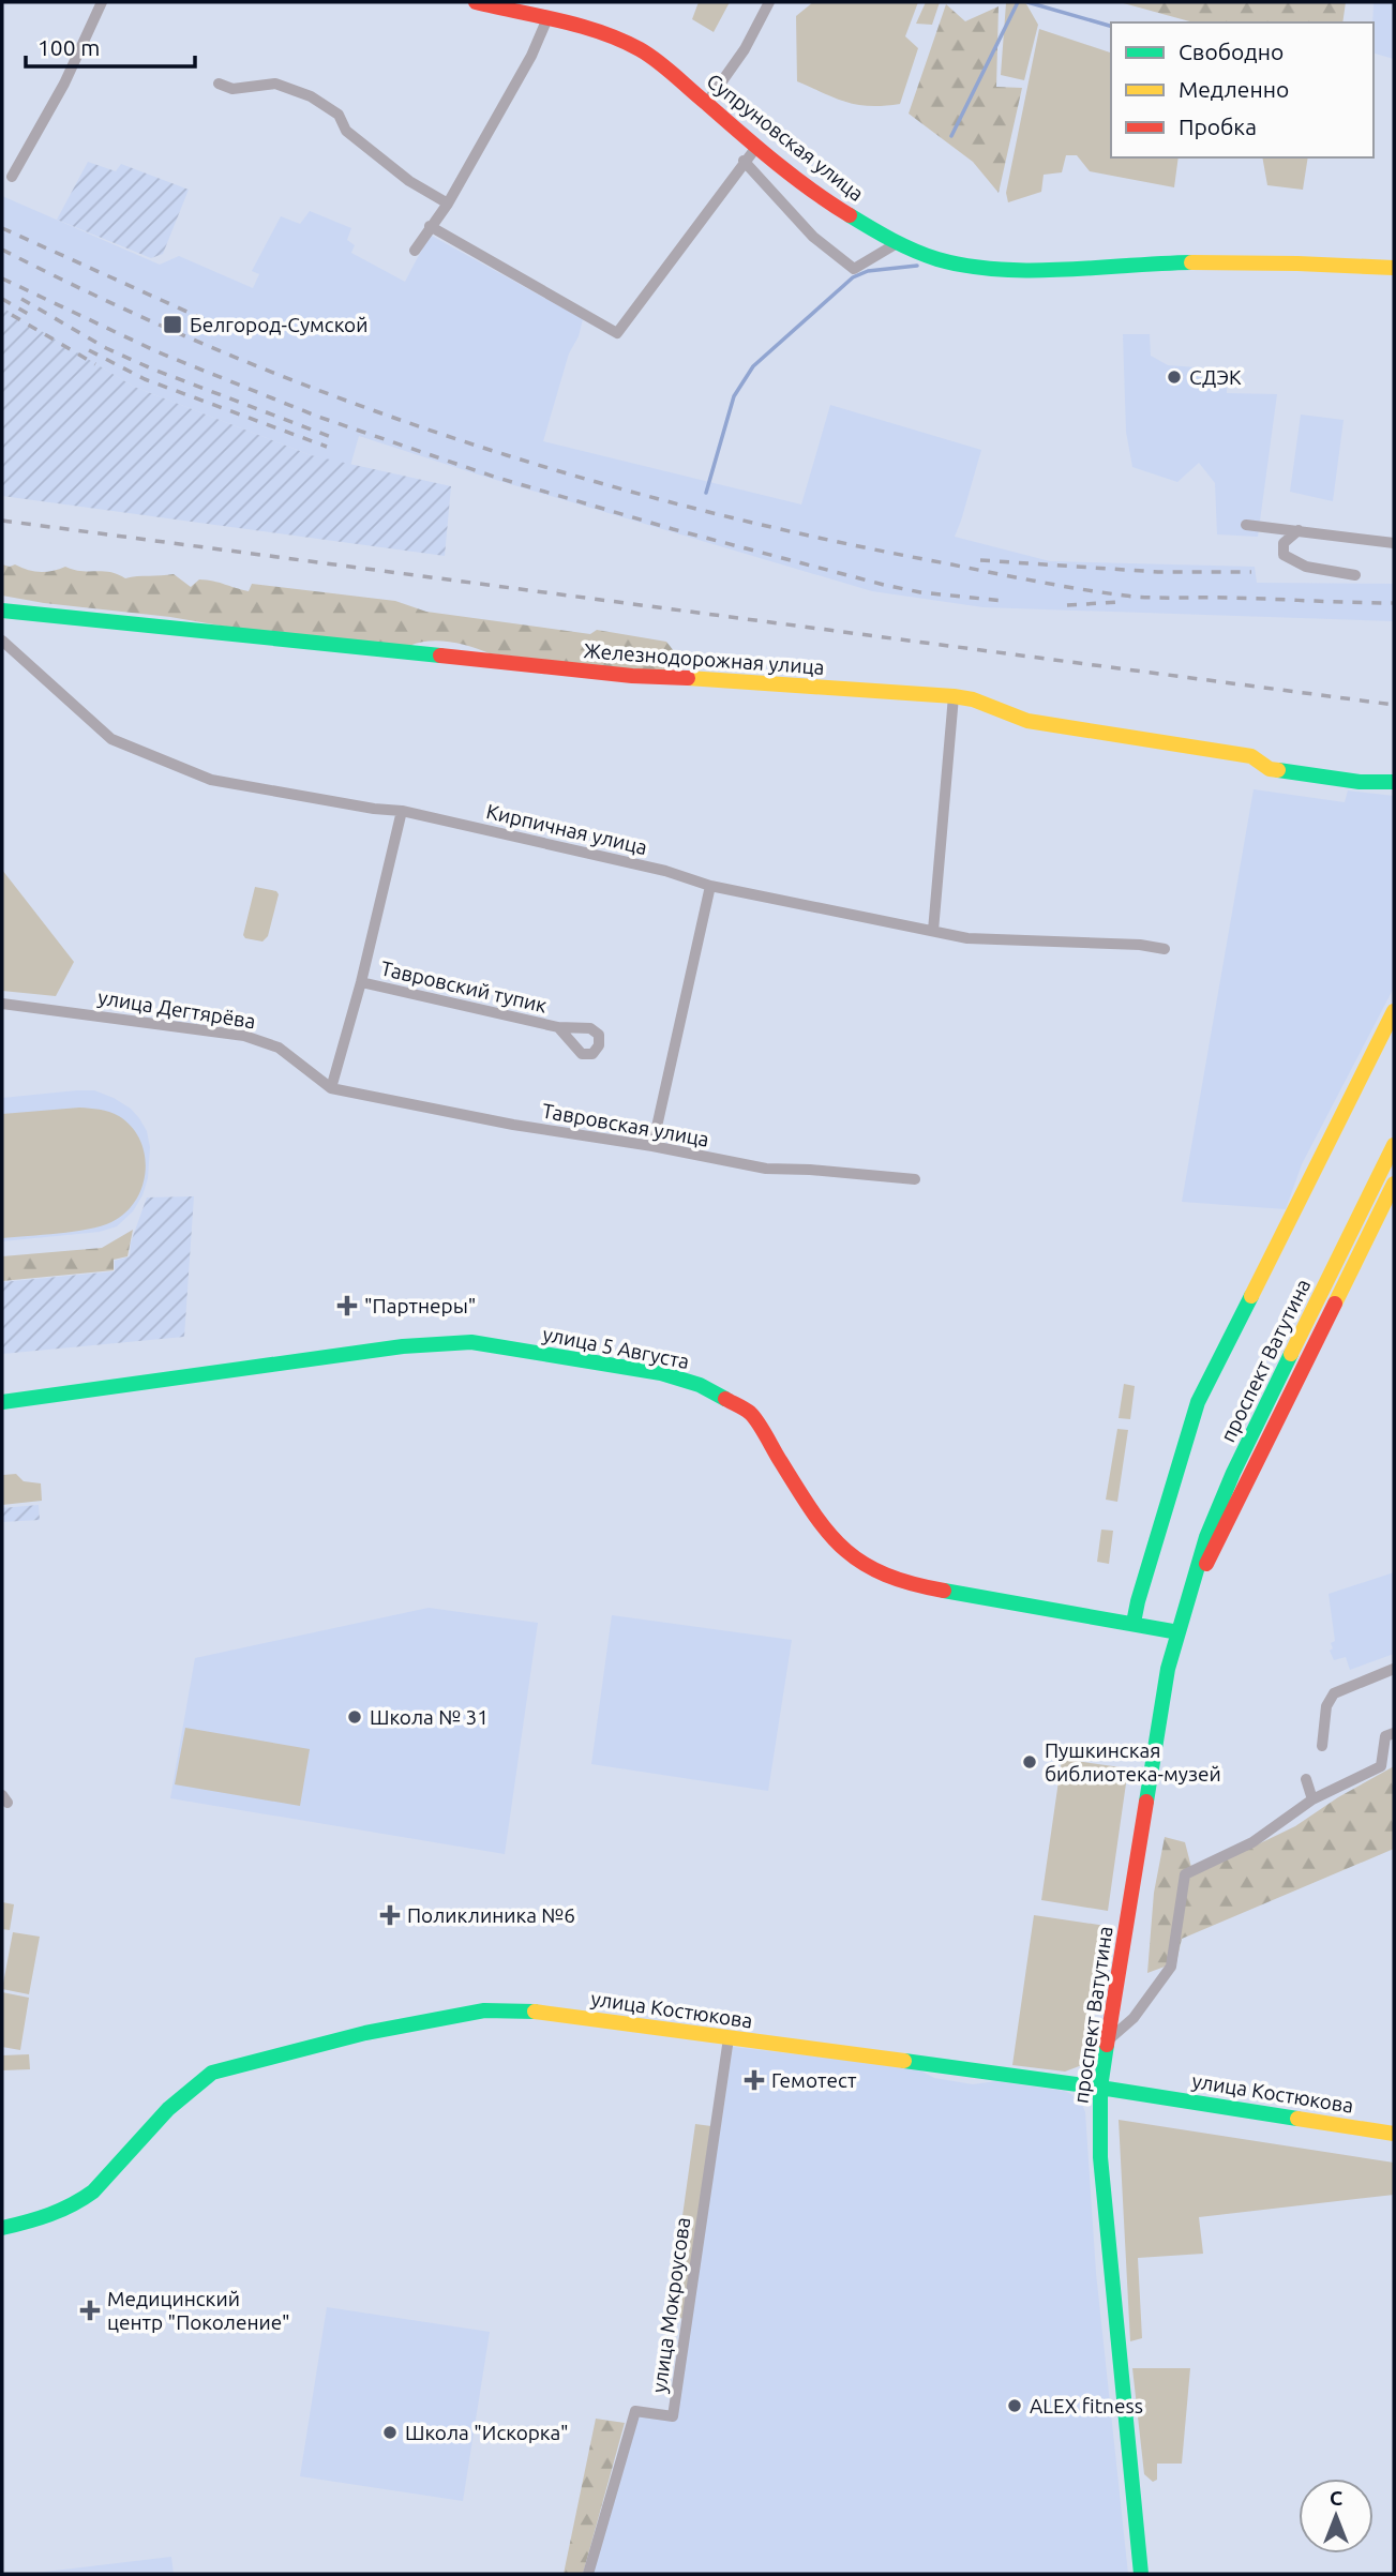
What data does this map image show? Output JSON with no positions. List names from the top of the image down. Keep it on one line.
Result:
{"streets":{"street":["Супруновская улица","Железнодорожная улица","Кирпичная улица","Тавровский тупик","улица Дегтярёва","Тавровская улица","улица 5 Августа","проспект Ватутина","улица Костюкова","улица Мокроусова"]},"crossings":[["улица Дегтярёва","Тавровская улица"],["улица 5 Августа","проспект Ватутина"],["проспект Ватутина","улица Костюкова"],["улица Костюкова","улица Мокроусова"]],"places":{"transit":["Белгород-Сумской"],"other":["СДЭК","Школа № 31","Пушкинская библиотека-музей","ALEX fitness","Школа \"Искорка\""],"health":["\"Партнеры\"","Поликлиника №6","Гемотест","Медицинский центр \"Поколение\""]},"legend":["Свободно","Медленно","Пробка"],"scale_bar":"100 m","north":"top"}
